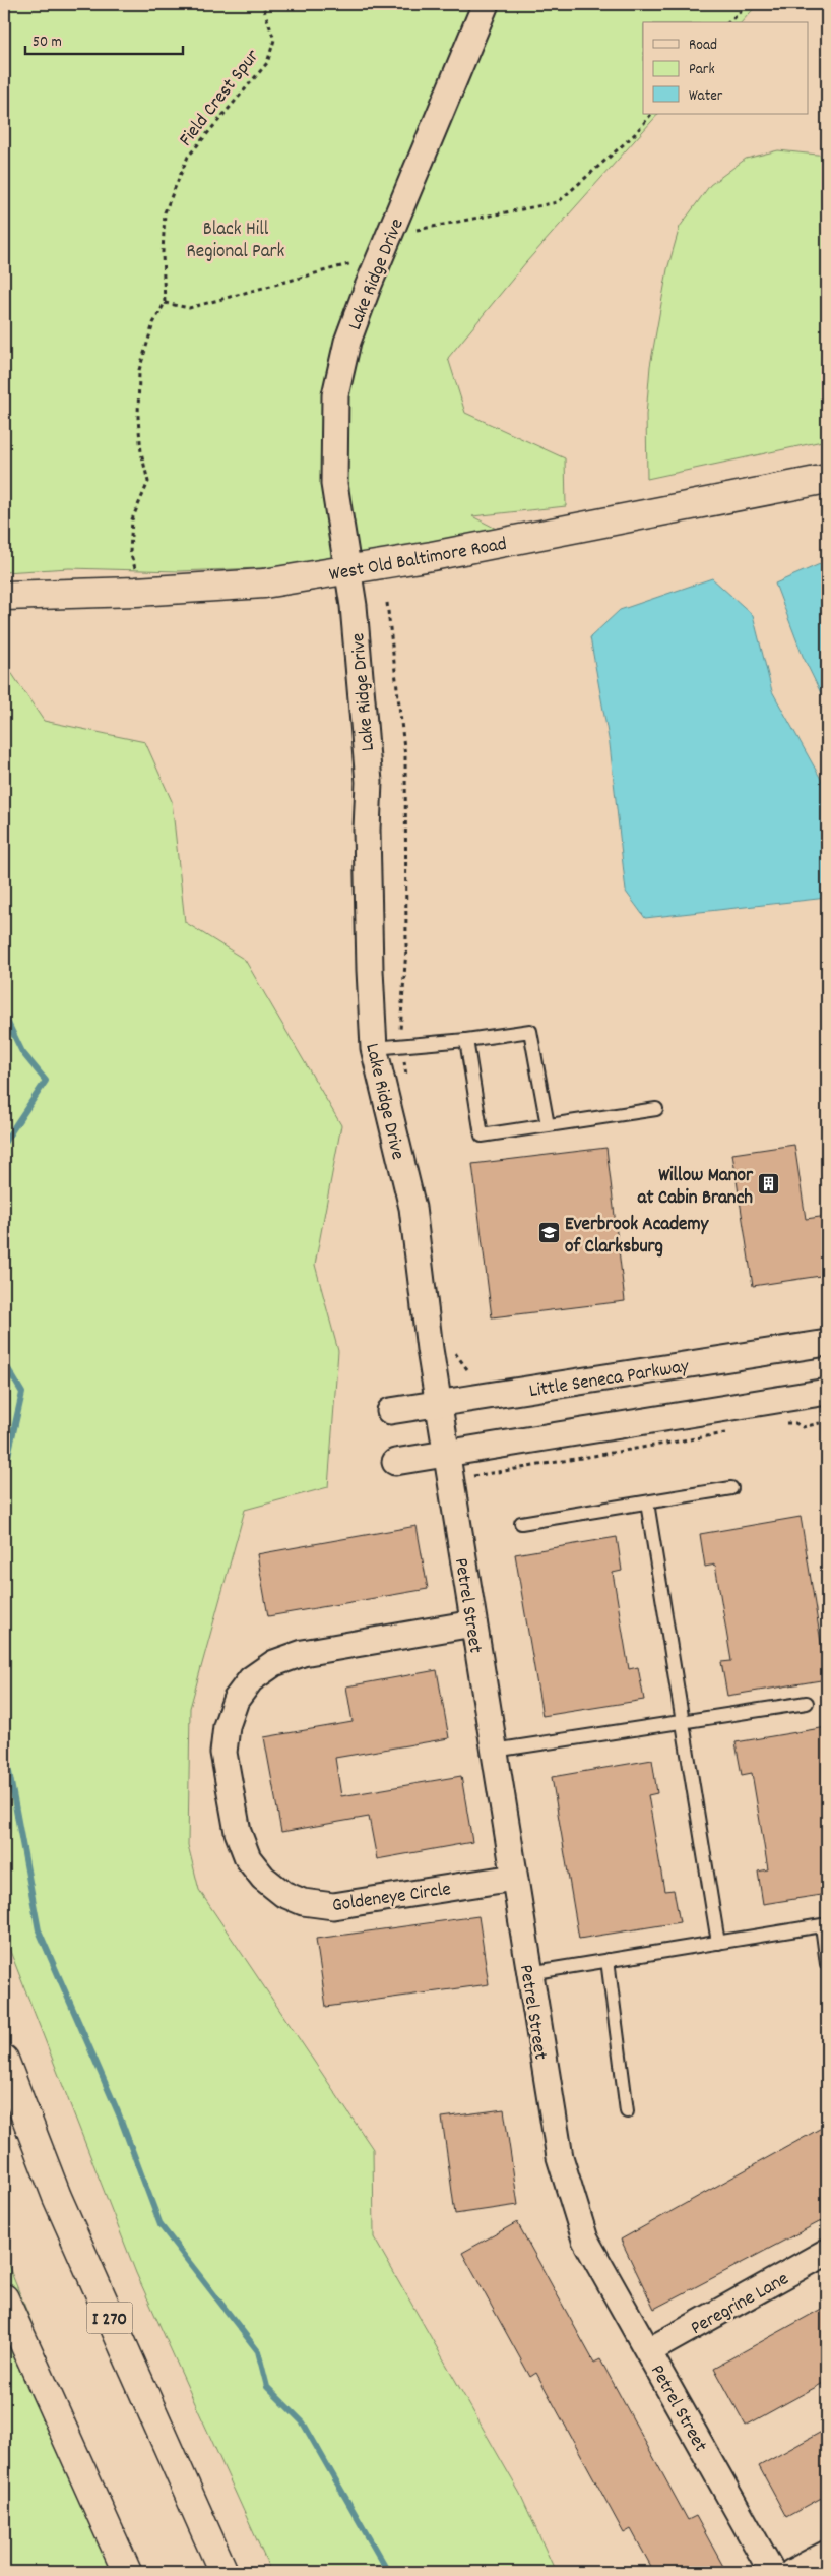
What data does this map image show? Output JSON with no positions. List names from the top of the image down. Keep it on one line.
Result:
{"streets":{"main road":["West Old Baltimore Road","I 270"],"street":["Lake Ridge Drive","Little Seneca Parkway","Petrel Street","Goldeneye Circle","Peregrine Lane"],"path":["Field Crest Spur"]},"crossings":[["Lake Ridge Drive","West Old Baltimore Road"],["Lake Ridge Drive","Little Seneca Parkway"],["Lake Ridge Drive","Petrel Street"],["Little Seneca Parkway","Petrel Street"],["Petrel Street","Goldeneye Circle"],["Petrel Street","Peregrine Lane"]],"parks":["Black Hill Regional Park"],"places":{"building":["Willow Manor at Cabin Branch"],"school or university":["Everbrook Academy of Clarksburg"]},"legend":["Road","Park","Water"],"scale_bar":"50 m"}
